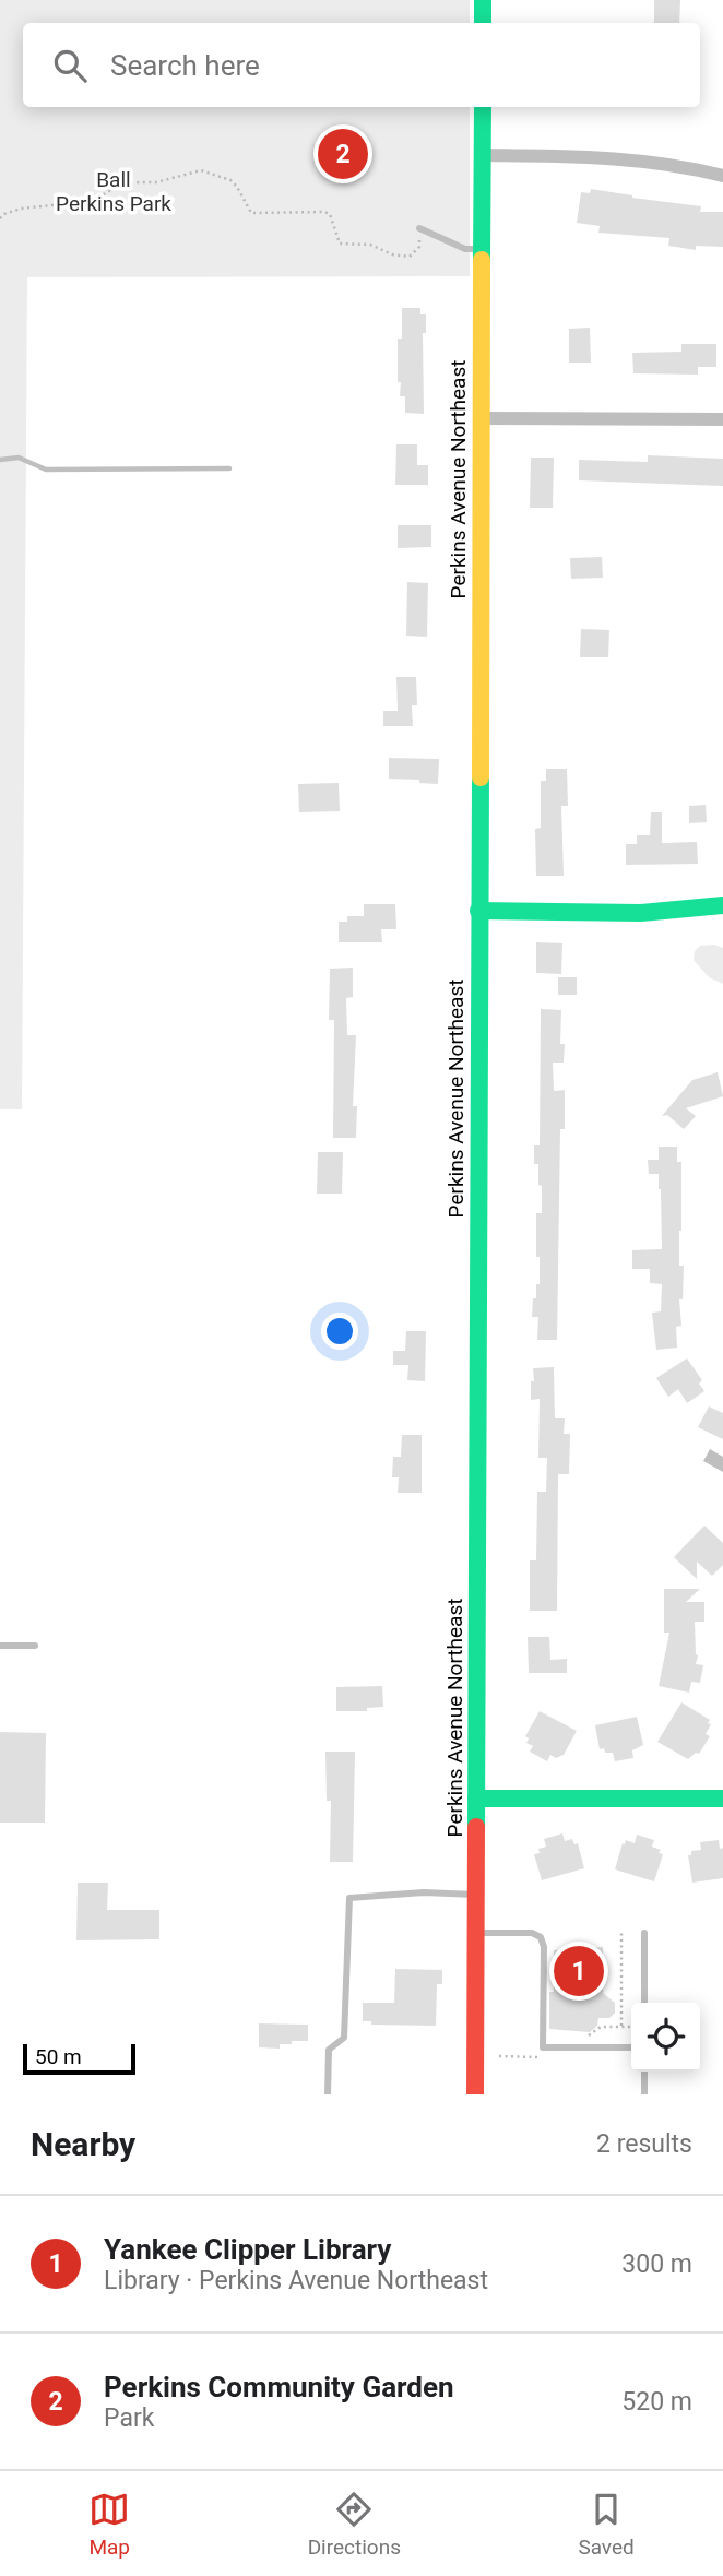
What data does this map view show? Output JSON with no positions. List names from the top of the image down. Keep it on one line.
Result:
{"streets":{"street":["Perkins Avenue Northeast"]},"parks":["Ball Perkins Park"],"scale_bar":"50 m","page":{"search":"Search here","pins":["2","1"],"scale":"50 m","heading":["Nearby","2 results"],"list":[{"mark":"1","name":"Yankee Clipper Library","note":"Library · Perkins Avenue Northeast","value":"300 m"},{"mark":"2","name":"Perkins Community Garden","note":"Park","value":"520 m"}],"nav":["Map","Directions","Saved"]}}
